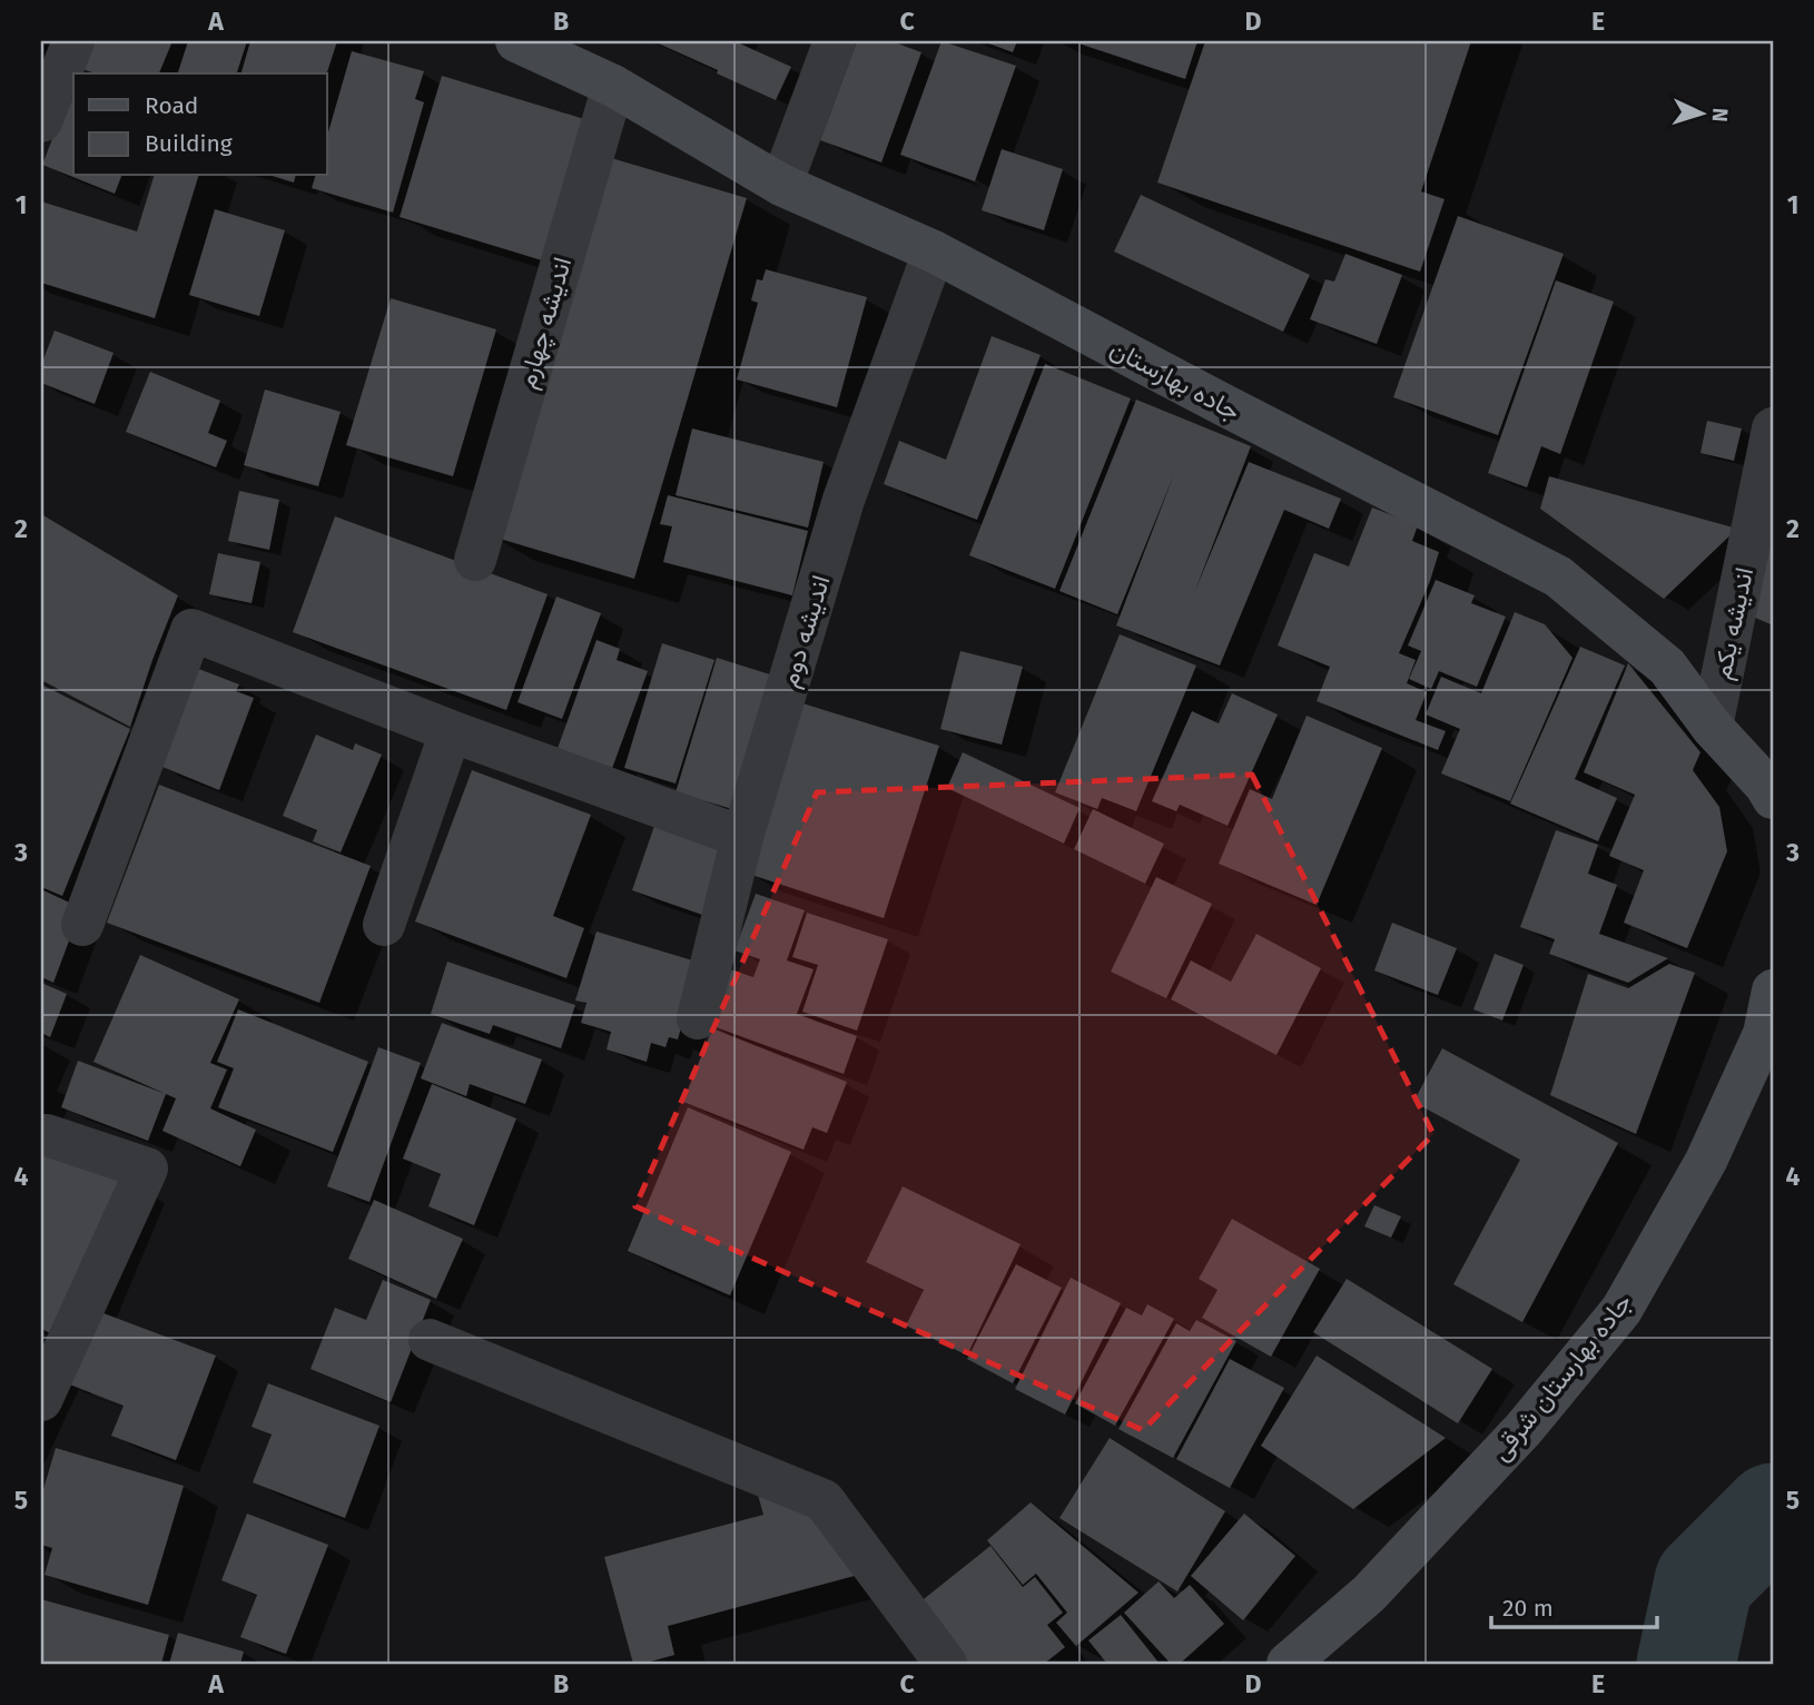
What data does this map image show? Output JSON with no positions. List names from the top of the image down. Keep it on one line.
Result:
{"streets":{"street":["اندیشه چهارم","جاده بهارستان","اندیشه یکم","اندیشه دوم","جاده بهارستان شرقی"]},"crossings":[["اندیشه چهارم","جاده بهارستان"],["جاده بهارستان","اندیشه یکم"],["جاده بهارستان","اندیشه دوم"]],"legend":["Road","Building"],"scale_bar":"20 m","north":"right","grid":{"columns":["A","B","C","D","E"],"rows":["1","2","3","4","5"]}}
